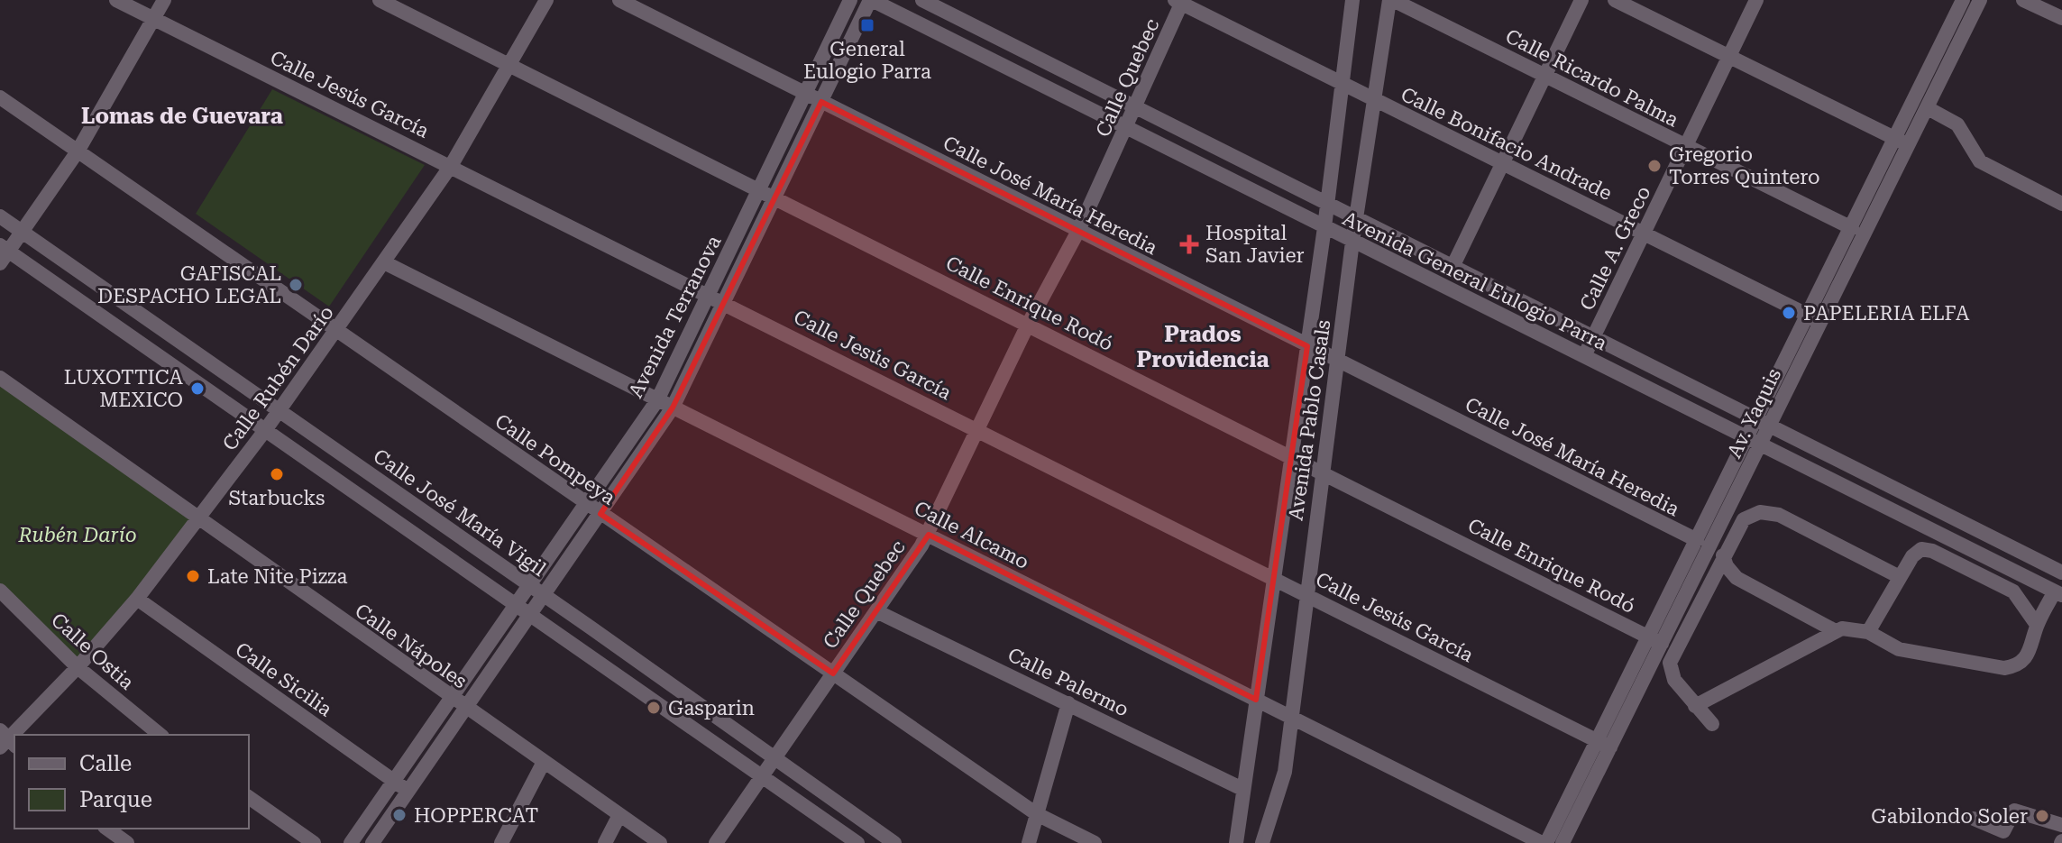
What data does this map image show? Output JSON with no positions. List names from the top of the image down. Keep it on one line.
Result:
{"streets":{"street":["Calle Quebec","Calle Ricardo Palma","Calle Jesús García","Calle Bonifacio Andrade","Calle José María Heredia","Calle A. Greco","Avenida General Eulogio Parra","Calle Enrique Rodó","Avenida Terranova","Calle Rubén Darío","Av. Yaquis","Avenida Pablo Casals","Calle Pompeya","Calle José María Vigil","Calle Alcamo","Calle Nápoles","Calle Ostia","Calle Sicilia","Calle Palermo"]},"crossings":[["Calle Quebec","Calle Jesús García"],["Calle Quebec","Calle Bonifacio Andrade"],["Calle Quebec","Calle José María Heredia"],["Calle Quebec","Avenida General Eulogio Parra"],["Calle Quebec","Calle Enrique Rodó"],["Calle Quebec","Calle Pompeya"],["Calle Quebec","Calle José María Vigil"],["Calle Quebec","Calle Alcamo"],["Calle Quebec","Calle Palermo"],["Calle Ricardo Palma","Calle A. Greco"],["Calle Ricardo Palma","Av. Yaquis"],["Calle Ricardo Palma","Avenida Pablo Casals"],["Calle Jesús García","Avenida Terranova"],["Calle Jesús García","Calle Rubén Darío"],["Calle Jesús García","Av. Yaquis"],["Calle Jesús García","Avenida Pablo Casals"],["Calle Bonifacio Andrade","Calle A. Greco"],["Calle Bonifacio Andrade","Av. Yaquis"],["Calle Bonifacio Andrade","Avenida Pablo Casals"],["Calle José María Heredia","Avenida Terranova"],["Calle José María Heredia","Av. Yaquis"],["Calle José María Heredia","Avenida Pablo Casals"],["Calle A. Greco","Avenida General Eulogio Parra"],["Avenida General Eulogio Parra","Avenida Terranova"],["Avenida General Eulogio Parra","Av. Yaquis"],["Avenida General Eulogio Parra","Avenida Pablo Casals"],["Calle Enrique Rodó","Avenida Terranova"],["Calle Enrique Rodó","Calle Rubén Darío"],["Calle Enrique Rodó","Av. Yaquis"],["Calle Enrique Rodó","Avenida Pablo Casals"],["Avenida Terranova","Calle Pompeya"],["Avenida Terranova","Calle José María Vigil"],["Avenida Terranova","Calle Alcamo"],["Avenida Terranova","Calle Nápoles"],["Avenida Terranova","Calle Sicilia"],["Calle Rubén Darío","Calle Pompeya"],["Calle Rubén Darío","Calle José María Vigil"],["Calle Rubén Darío","Calle Alcamo"],["Calle Rubén Darío","Calle Nápoles"],["Calle Rubén Darío","Calle Ostia"],["Calle Rubén Darío","Calle Sicilia"],["Av. Yaquis","Calle Alcamo"],["Avenida Pablo Casals","Calle Alcamo"],["Avenida Pablo Casals","Calle Palermo"]],"districts":["Lomas de Guevara","Prados Providencia"],"parks":["Rubén Darío"],"places":{"transit":["General Eulogio Parra"],"other":["Gregorio Torres Quintero","GAFISCAL DESPACHO LEGAL","PAPELERIA ELFA","LUXOTTICA MEXICO","Starbucks","Late Nite Pizza","Gasparin","HOPPERCAT","Gabilondo Soler"],"health":["Hospital San Javier"]},"legend":["Calle","Parque"]}
